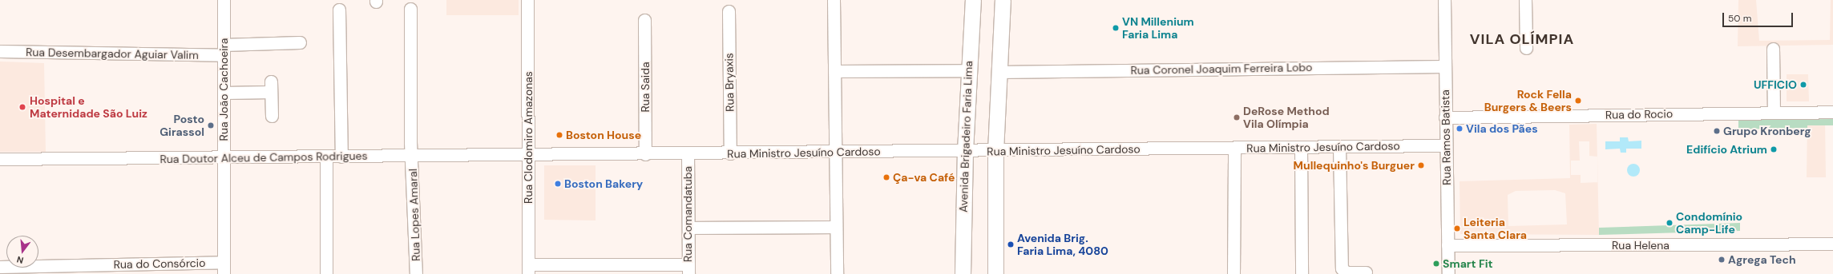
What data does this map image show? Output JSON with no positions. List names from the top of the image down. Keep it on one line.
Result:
{"streets":{"main road":["Avenida Brigadeiro Faria Lima"],"street":["Rua Desembargador Aguiar Valim","Rua Coronel Joaquim Ferreira Lobo","Rua Bryaxis","Rua Saida","Rua João Cachoeira","Rua do Rocio","Rua Clodomiro Amazonas","Rua Ramos Batista","Rua Ministro Jesuíno Cardoso","Rua Doutor Alceu de Campos Rodrigues","Rua Comandatuba","Rua Lopes Amaral","Rua Helena","Rua do Consórcio"]},"crossings":[["Rua Desembargador Aguiar Valim","Rua João Cachoeira"],["Rua Coronel Joaquim Ferreira Lobo","Rua Ramos Batista"],["Rua Bryaxis","Rua Ministro Jesuíno Cardoso"],["Rua Saida","Rua Ministro Jesuíno Cardoso"],["Rua João Cachoeira","Rua Doutor Alceu de Campos Rodrigues"],["Rua João Cachoeira","Rua do Consórcio"],["Rua do Rocio","Rua Ramos Batista"],["Avenida Brigadeiro Faria Lima","Rua Ministro Jesuíno Cardoso"],["Rua Clodomiro Amazonas","Rua Ministro Jesuíno Cardoso"],["Rua Clodomiro Amazonas","Rua Doutor Alceu de Campos Rodrigues"],["Rua Ramos Batista","Rua Ministro Jesuíno Cardoso"],["Rua Ramos Batista","Rua Helena"],["Rua Ministro Jesuíno Cardoso","Rua Doutor Alceu de Campos Rodrigues"],["Rua Ministro Jesuíno Cardoso","Rua Comandatuba"],["Rua Doutor Alceu de Campos Rodrigues","Rua Lopes Amaral"]],"districts":["VILA OLÍMPIA"],"places":["VN Millenium Faria Lima","UFFICIO","Rock Fella Burgers & Beers","Hospital e Maternidade São Luiz","DeRose Method Vila Olímpia","Posto Girassol","Vila dos Pães","Grupo Kronberg","Boston House","Edifício Atrium","Mullequinho's Burguer","Ça-va Café","Boston Bakery","Condomínio Camp-Life","Leiteria Santa Clara","Avenida Brig. Faria Lima, 4080","Agrega Tech","Smart Fit"],"scale_bar":"50 m","north":"bottom"}
